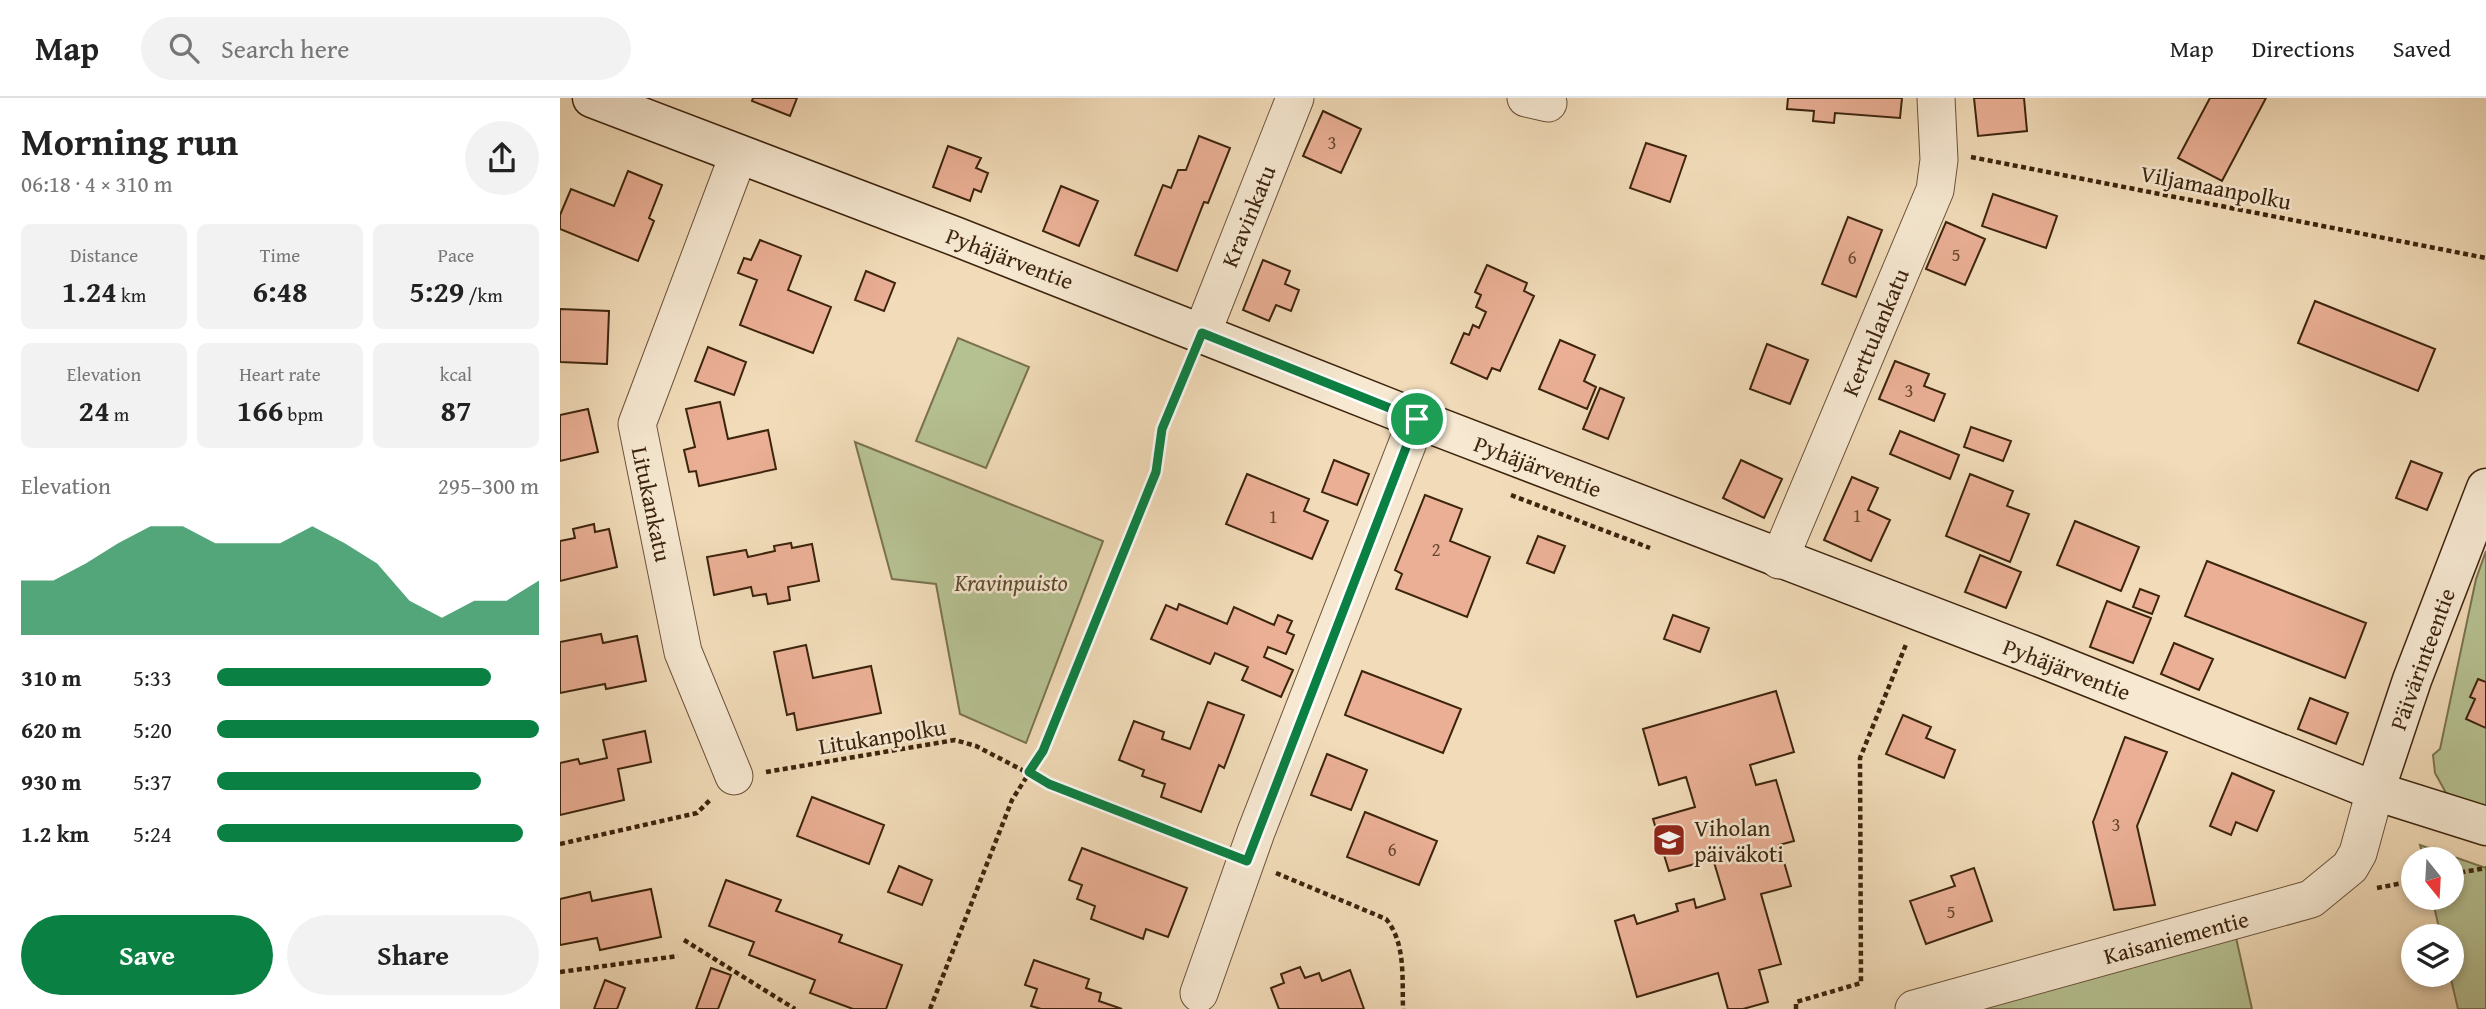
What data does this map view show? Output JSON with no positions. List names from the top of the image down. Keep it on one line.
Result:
{"streets":{"street":["Kravinkatu","Pyhäjärventie","Kerttulankatu","Litukankatu","Päivärinteentie","Kaisaniementie"],"path":["Viljamaanpolku","Litukanpolku"]},"crossings":[["Viljamaanpolku","Kerttulankatu"],["Kravinkatu","Pyhäjärventie"],["Pyhäjärventie","Kerttulankatu"],["Pyhäjärventie","Litukankatu"],["Pyhäjärventie","Päivärinteentie"],["Pyhäjärventie","Kaisaniementie"],["Litukankatu","Litukanpolku"],["Päivärinteentie","Kaisaniementie"]],"parks":["Kravinpuisto"],"places":{"school or university":["Viholan päiväkoti"]},"house_numbers":["3","5","6","3","1","1","2","3","6","5"],"north":"bottom","page":{"header":"Map","search":"Search here","nav":["Map","Directions","Saved"],"heading":["Morning run","06:18 · 4 × 310 m"],"stats":[["Distance","1.24 km"],["Time","6:48"],["Pace","5:29 /km"],["Elevation","24 m"],["Heart rate","166 bpm"],["kcal","87"]],"chart":["Elevation","295–300 m"],"list":[{"name":"310 m","note":"5:33"},{"name":"620 m","note":"5:20"},{"name":"930 m","note":"5:37"},{"name":"1.2 km","note":"5:24"}],"buttons":["Save","Share"]}}
